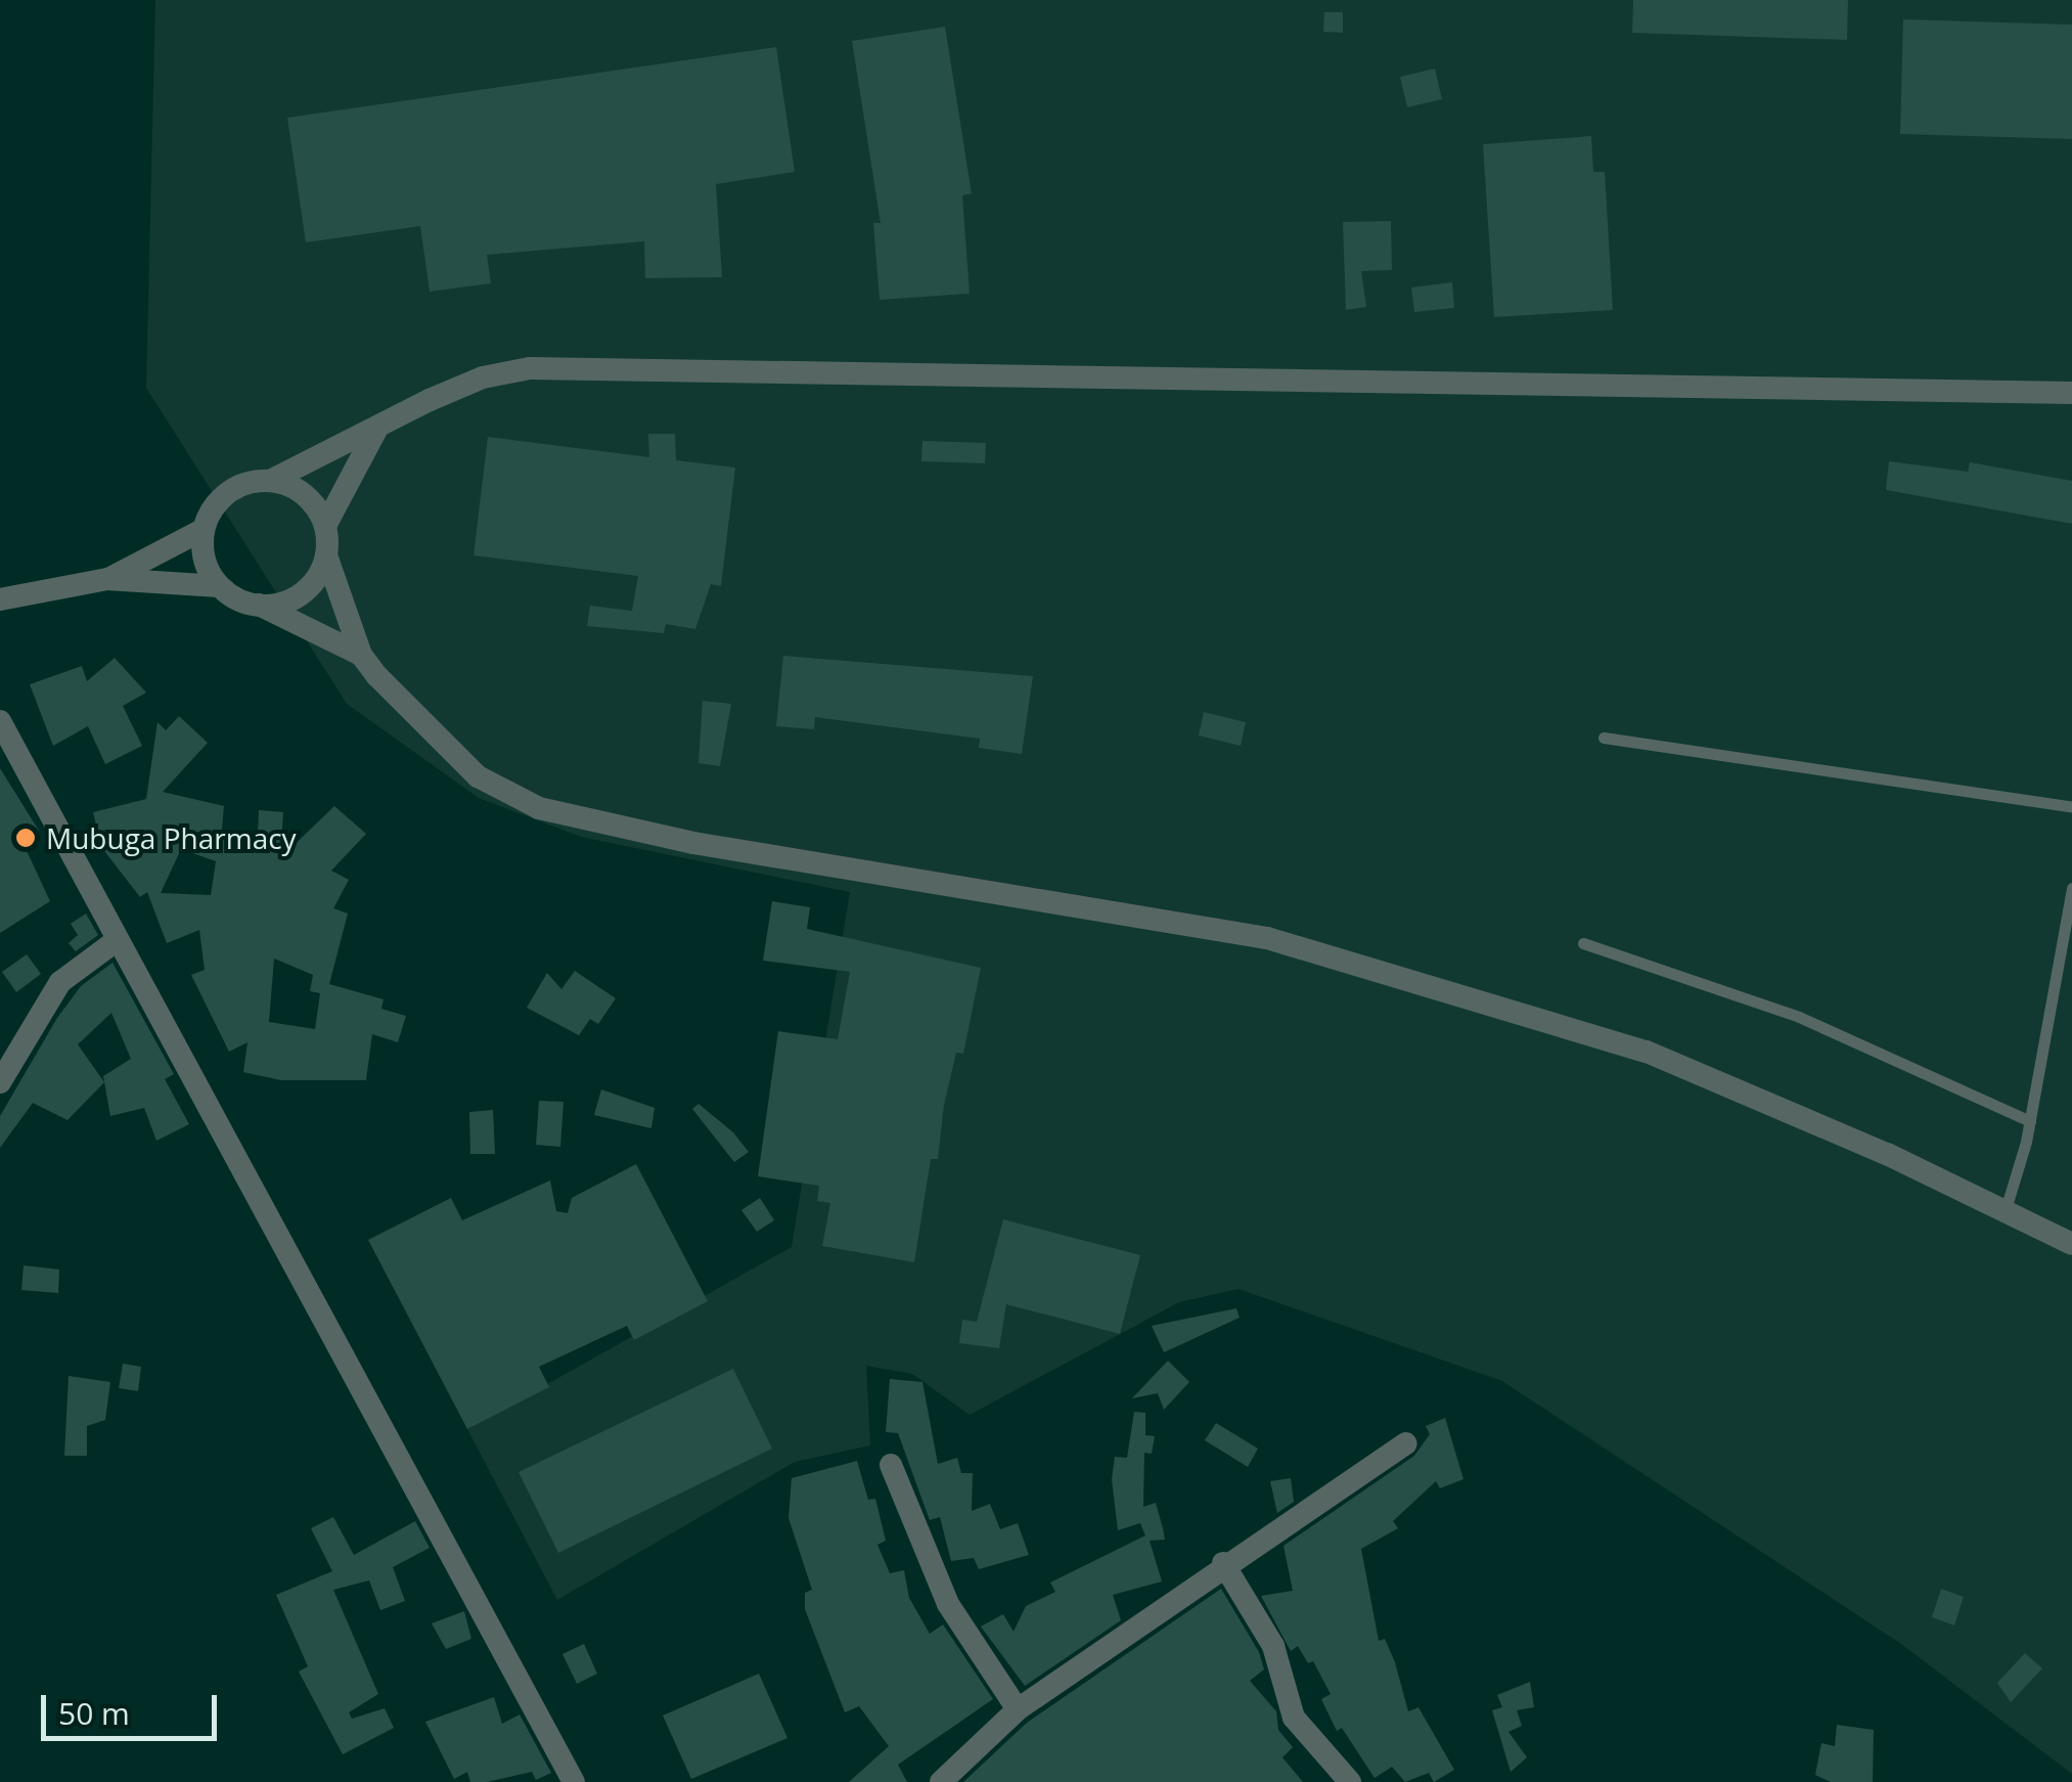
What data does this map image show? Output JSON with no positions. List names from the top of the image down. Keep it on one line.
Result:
{"places":["Mubuga Pharmacy"],"scale_bar":"50 m"}
